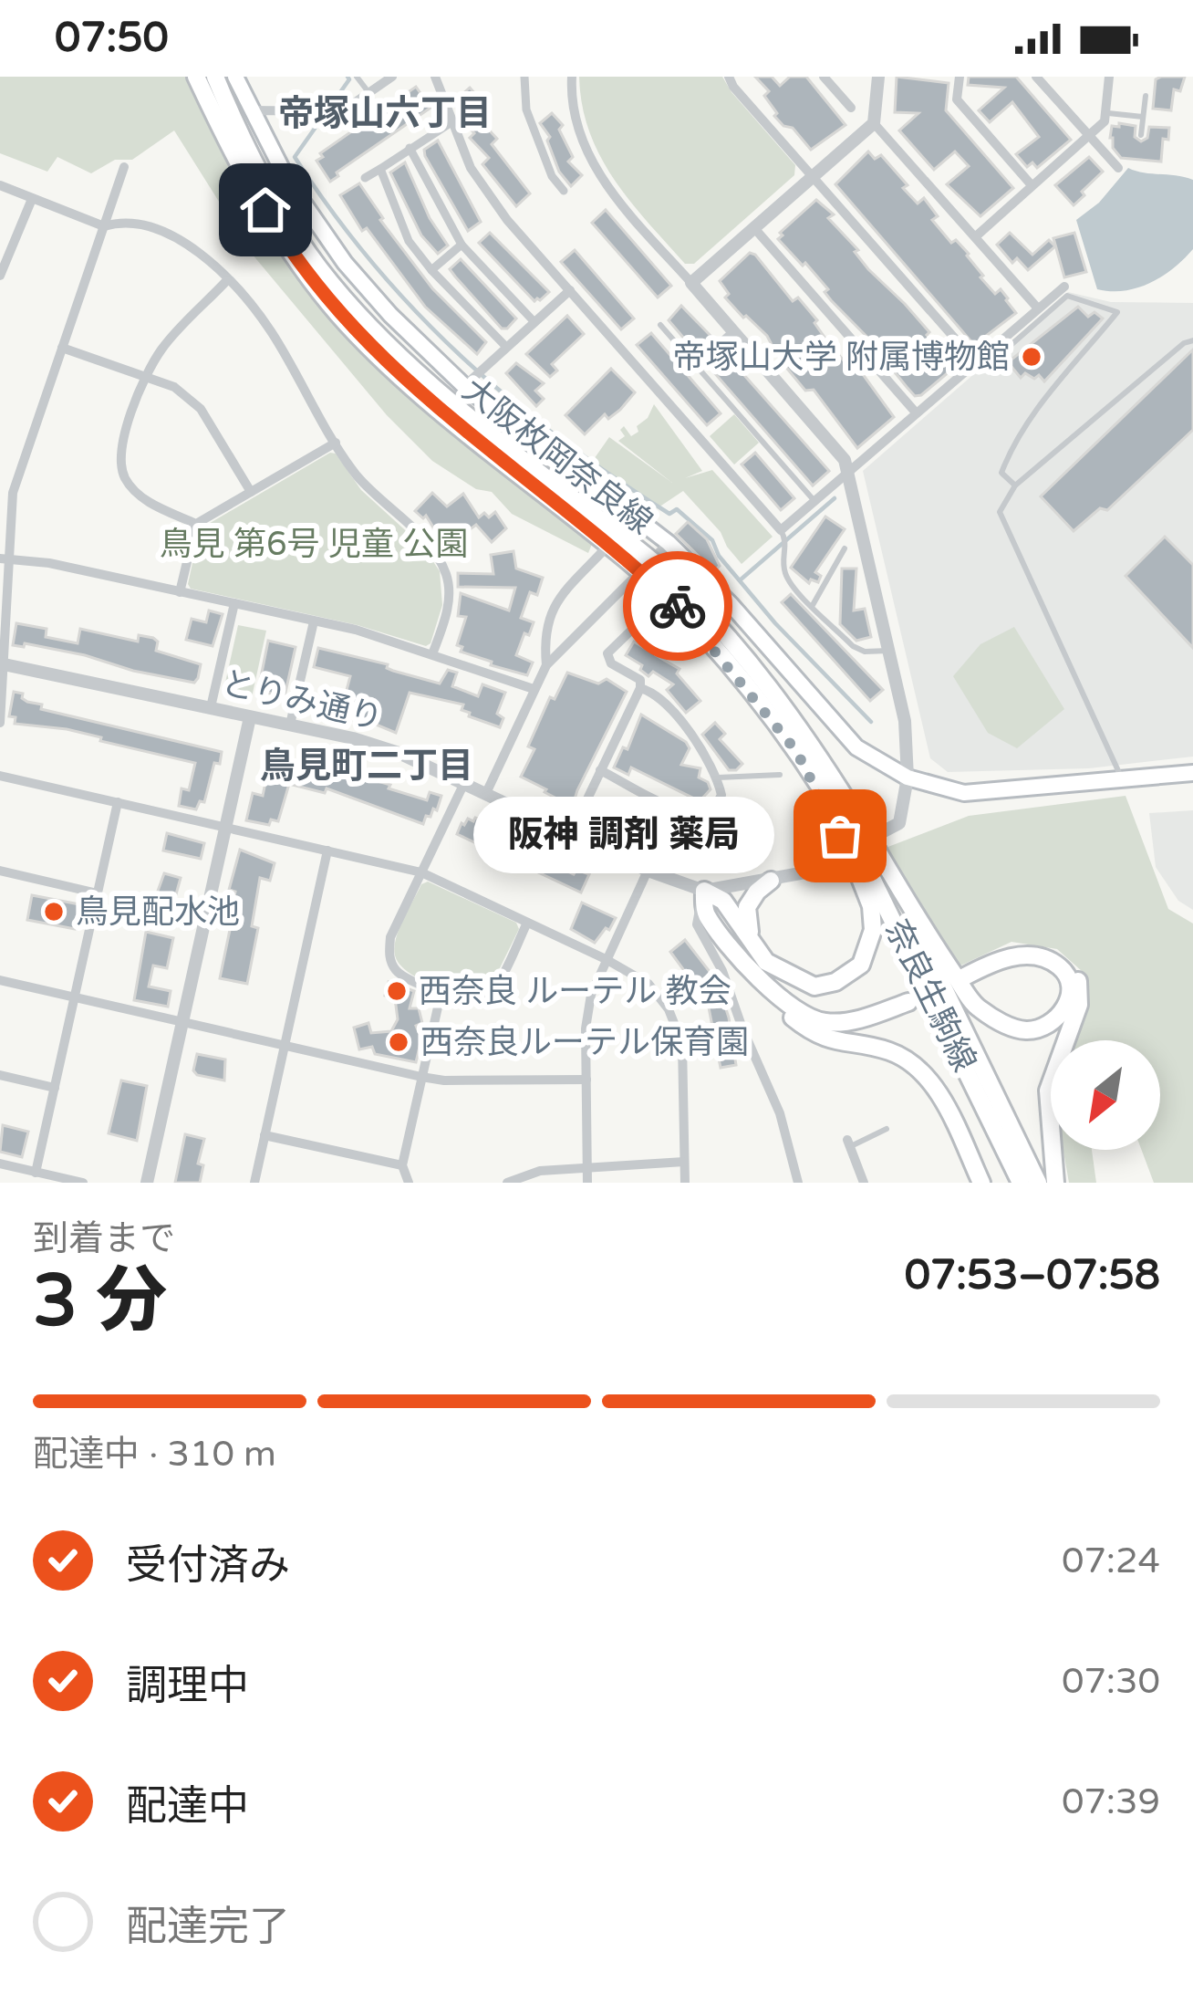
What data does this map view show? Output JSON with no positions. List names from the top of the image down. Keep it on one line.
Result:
{"streets":{"main road":["大阪枚岡奈良線","奈良生駒線"],"street":["とりみ通り"]},"crossings":[["大阪枚岡奈良線","とりみ通り"]],"districts":["帝塚山六丁目","鳥見町二丁目"],"parks":["鳥見 第6号 児童 公園"],"places":["帝塚山大学 附属博物館","阪神 調剤 薬局","鳥見配水池","西奈良 ルーテル 教会","西奈良ルーテル保育園"],"north":"bottom left","page":{"status":"07:50","bubble":"阪神 調剤 薬局","heading":["3 分","到着まで","07:53–07:58"],"bar":"配達中 · 310 m","list":[["受付済み","07:24"],["調理中","07:30"],["配達中","07:39"],"配達完了"]}}
